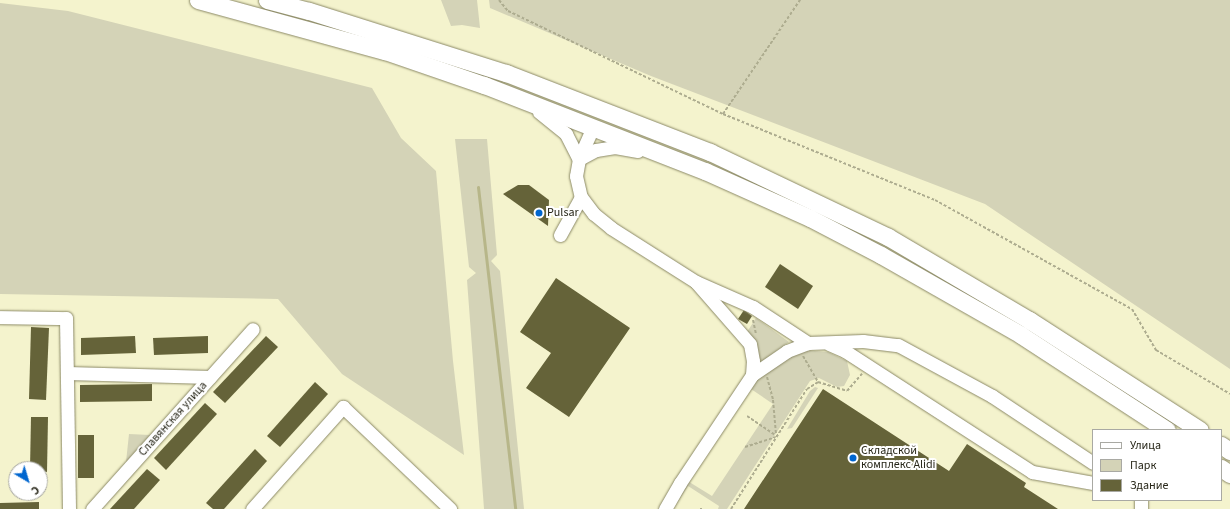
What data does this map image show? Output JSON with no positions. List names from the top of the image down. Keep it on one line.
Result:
{"streets":{"street":["Славянская улица"]},"places":["Pulsar","Складской комплекс Alidi"],"legend":["Улица","Парк","Здание"],"north":"bottom right"}
